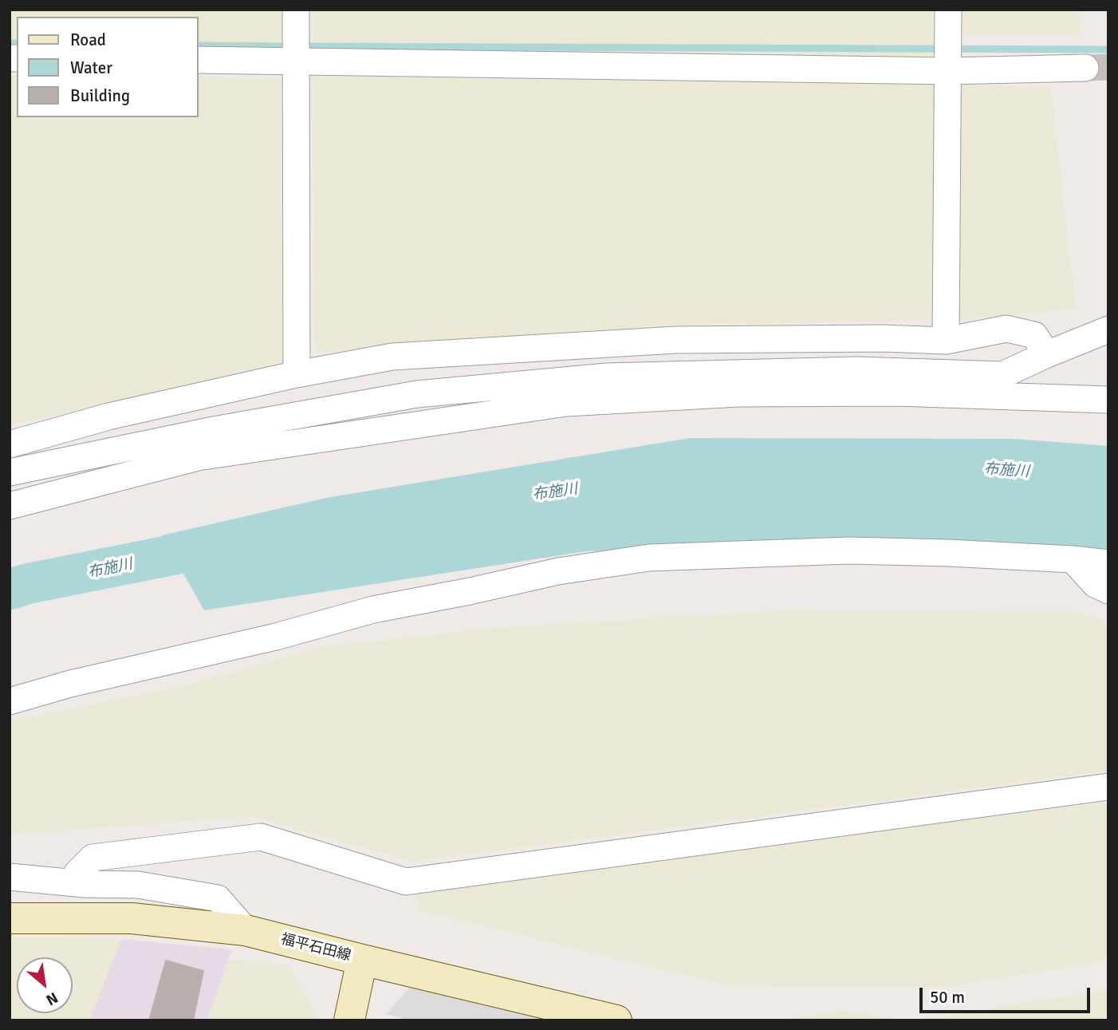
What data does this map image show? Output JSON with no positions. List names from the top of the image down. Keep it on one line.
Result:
{"streets":{"main road":["福平石田線"]},"water":["布施川"],"legend":["Road","Water","Building"],"scale_bar":"50 m","north":"bottom right"}
